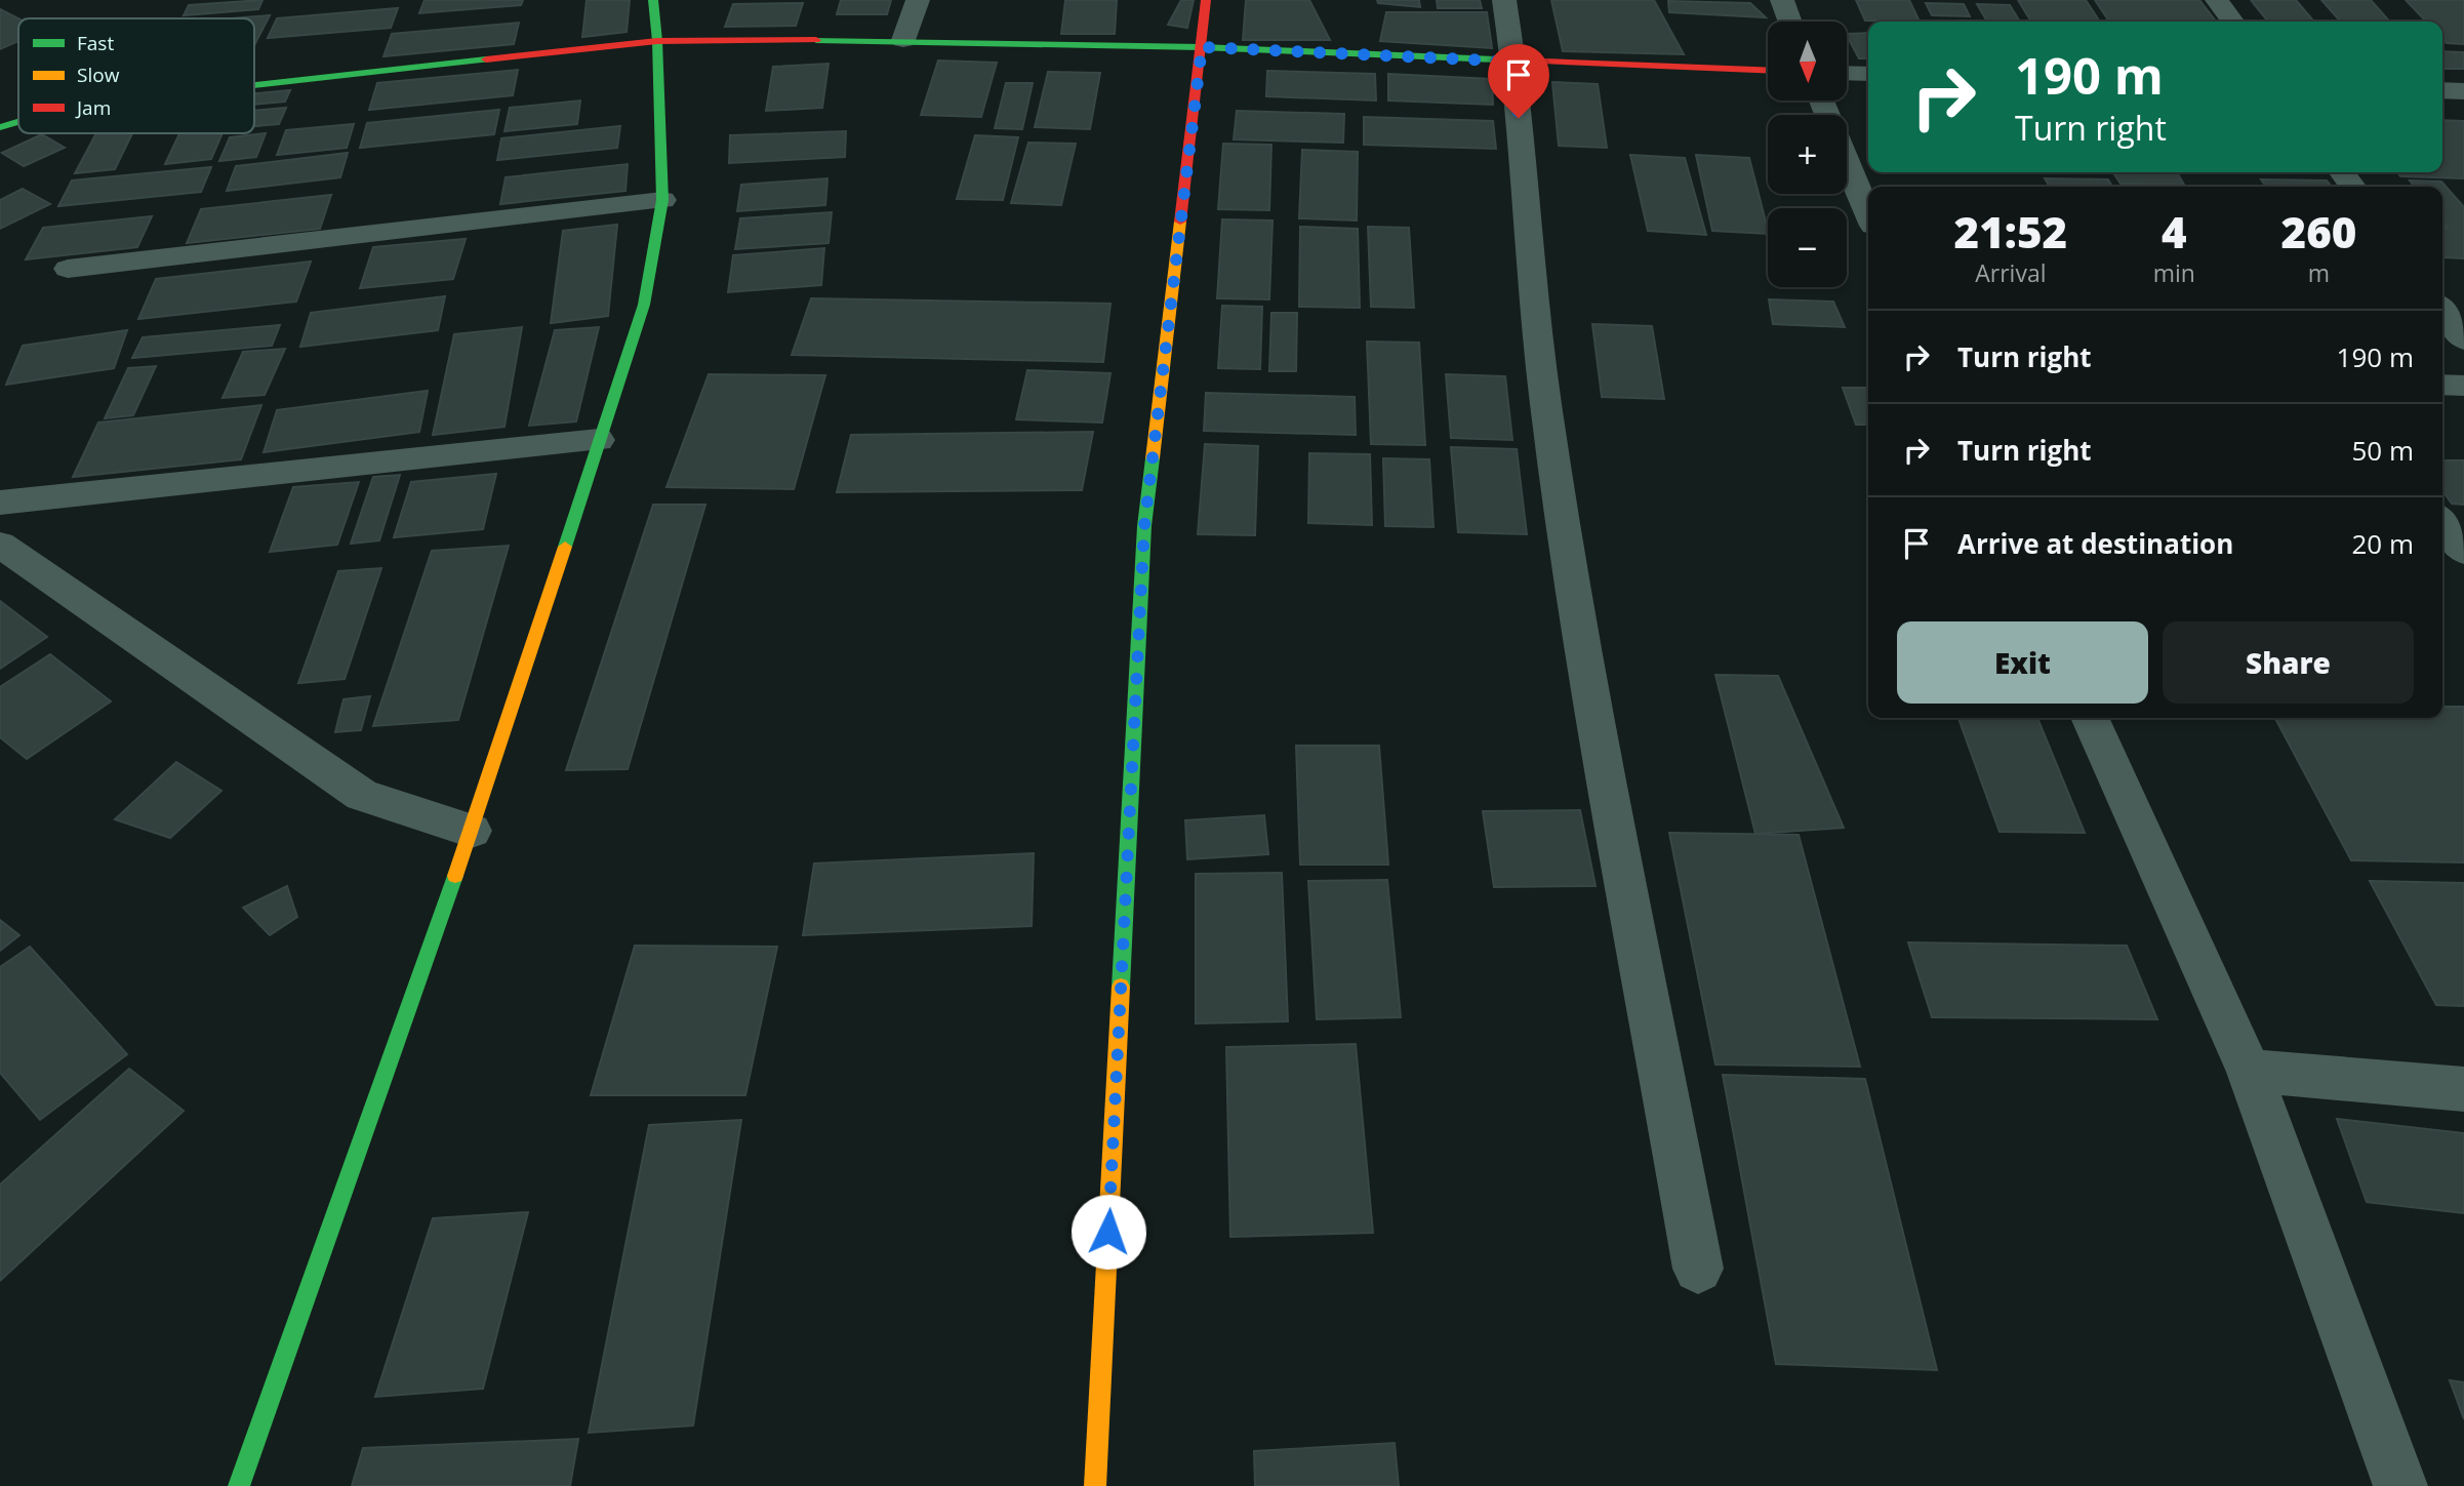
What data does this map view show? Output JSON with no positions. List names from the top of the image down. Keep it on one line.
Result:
{"legend":["Fast","Slow","Jam"],"north":"bottom","page":{"map_buttons":["+","−"],"turn":["190 m","Turn right"],"eta":["21:52","Arrival","4","min","260","m"],"list":[{"name":"Turn right","value":"190 m"},{"name":"Turn right","value":"50 m"},{"name":"Arrive at destination","value":"20 m"}],"buttons":["Exit","Share"]}}
